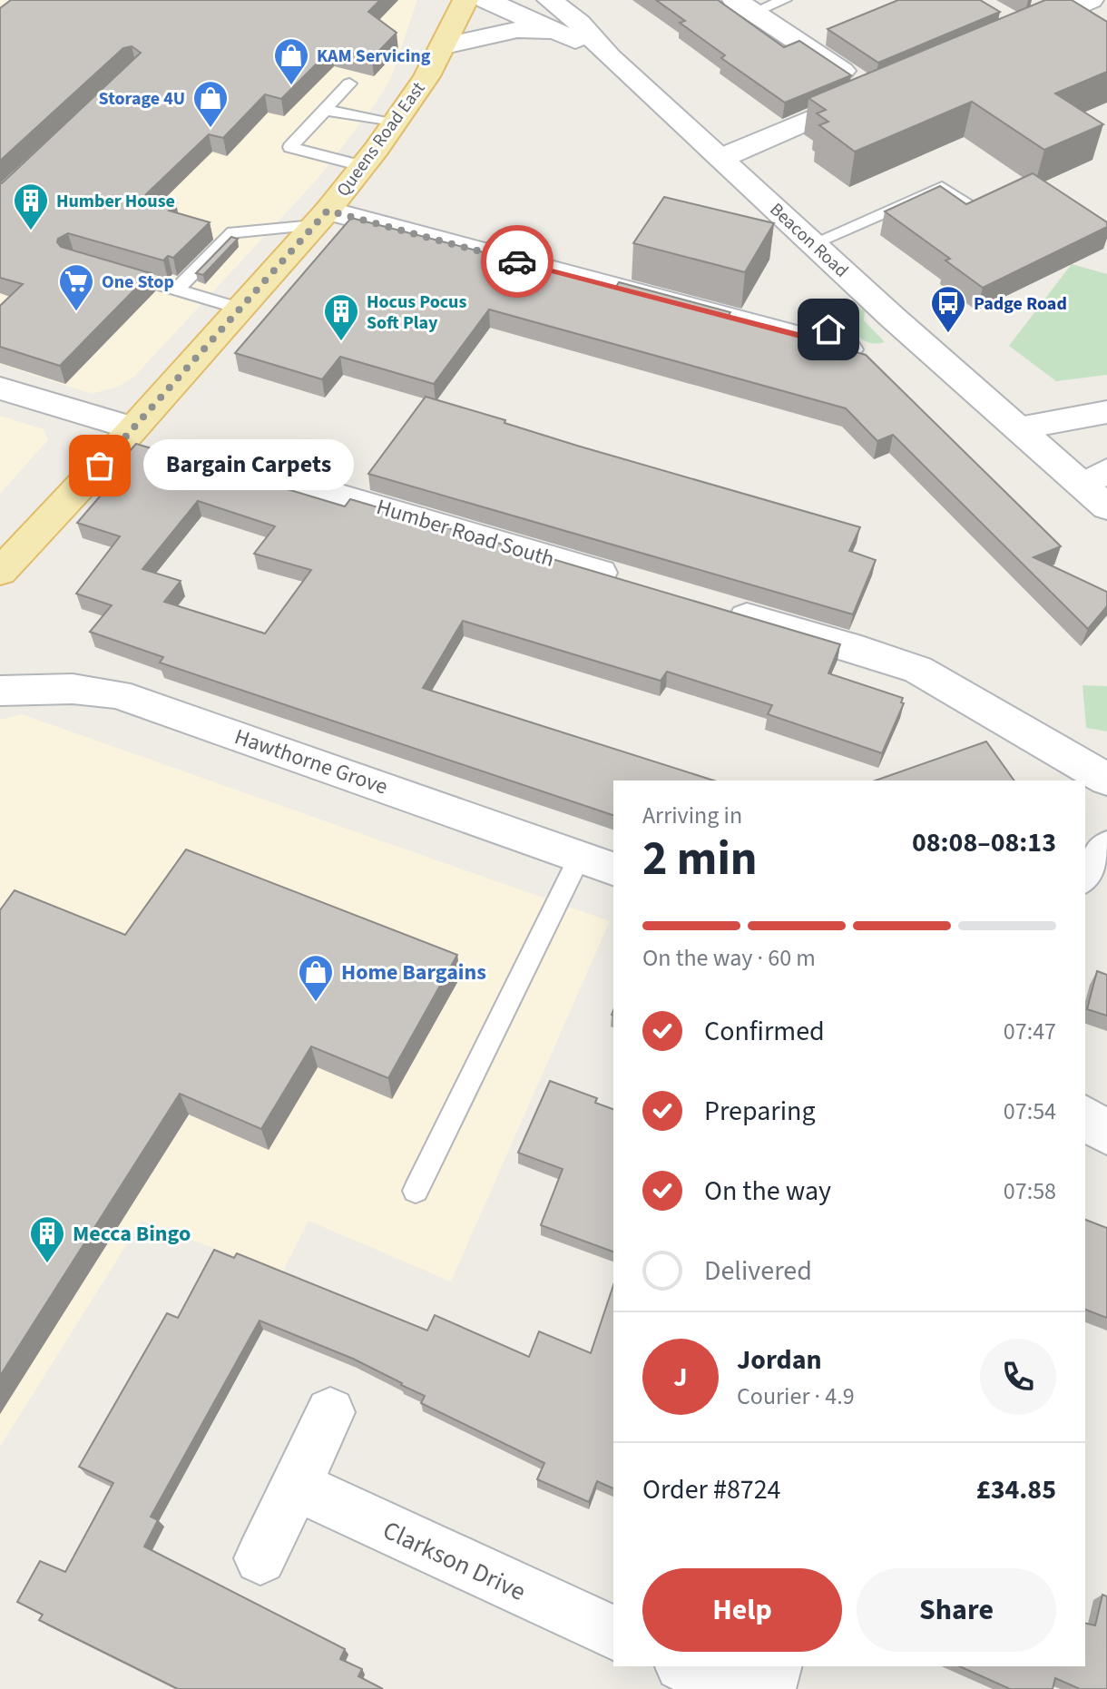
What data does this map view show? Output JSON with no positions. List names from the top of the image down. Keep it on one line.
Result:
{"streets":{"main road":["Queens Road East"],"street":["Beacon Road","Humber Road South","Hawthorne Grove","Clarkson Drive"]},"crossings":[["Queens Road East","Beacon Road"]],"places":{"shop":["KAM Servicing","Storage 4U","Home Bargains"],"building":["Humber House","Hocus Pocus Soft Play","Mecca Bingo"],"supermarket":["One Stop"],"bus stop":["Padge Road"],"other":["Bargain Carpets"]},"page":{"bubble":"Bargain Carpets","heading":["2 min","Arriving in","08:08–08:13"],"panel":["Jordan","Courier · 4.9","Order #8724","£34.85"],"bar":"On the way · 60 m","list":[["Confirmed","07:47"],["Preparing","07:54"],["On the way","07:58"],"Delivered"],"round":"J","buttons":["Help","Share"]}}
